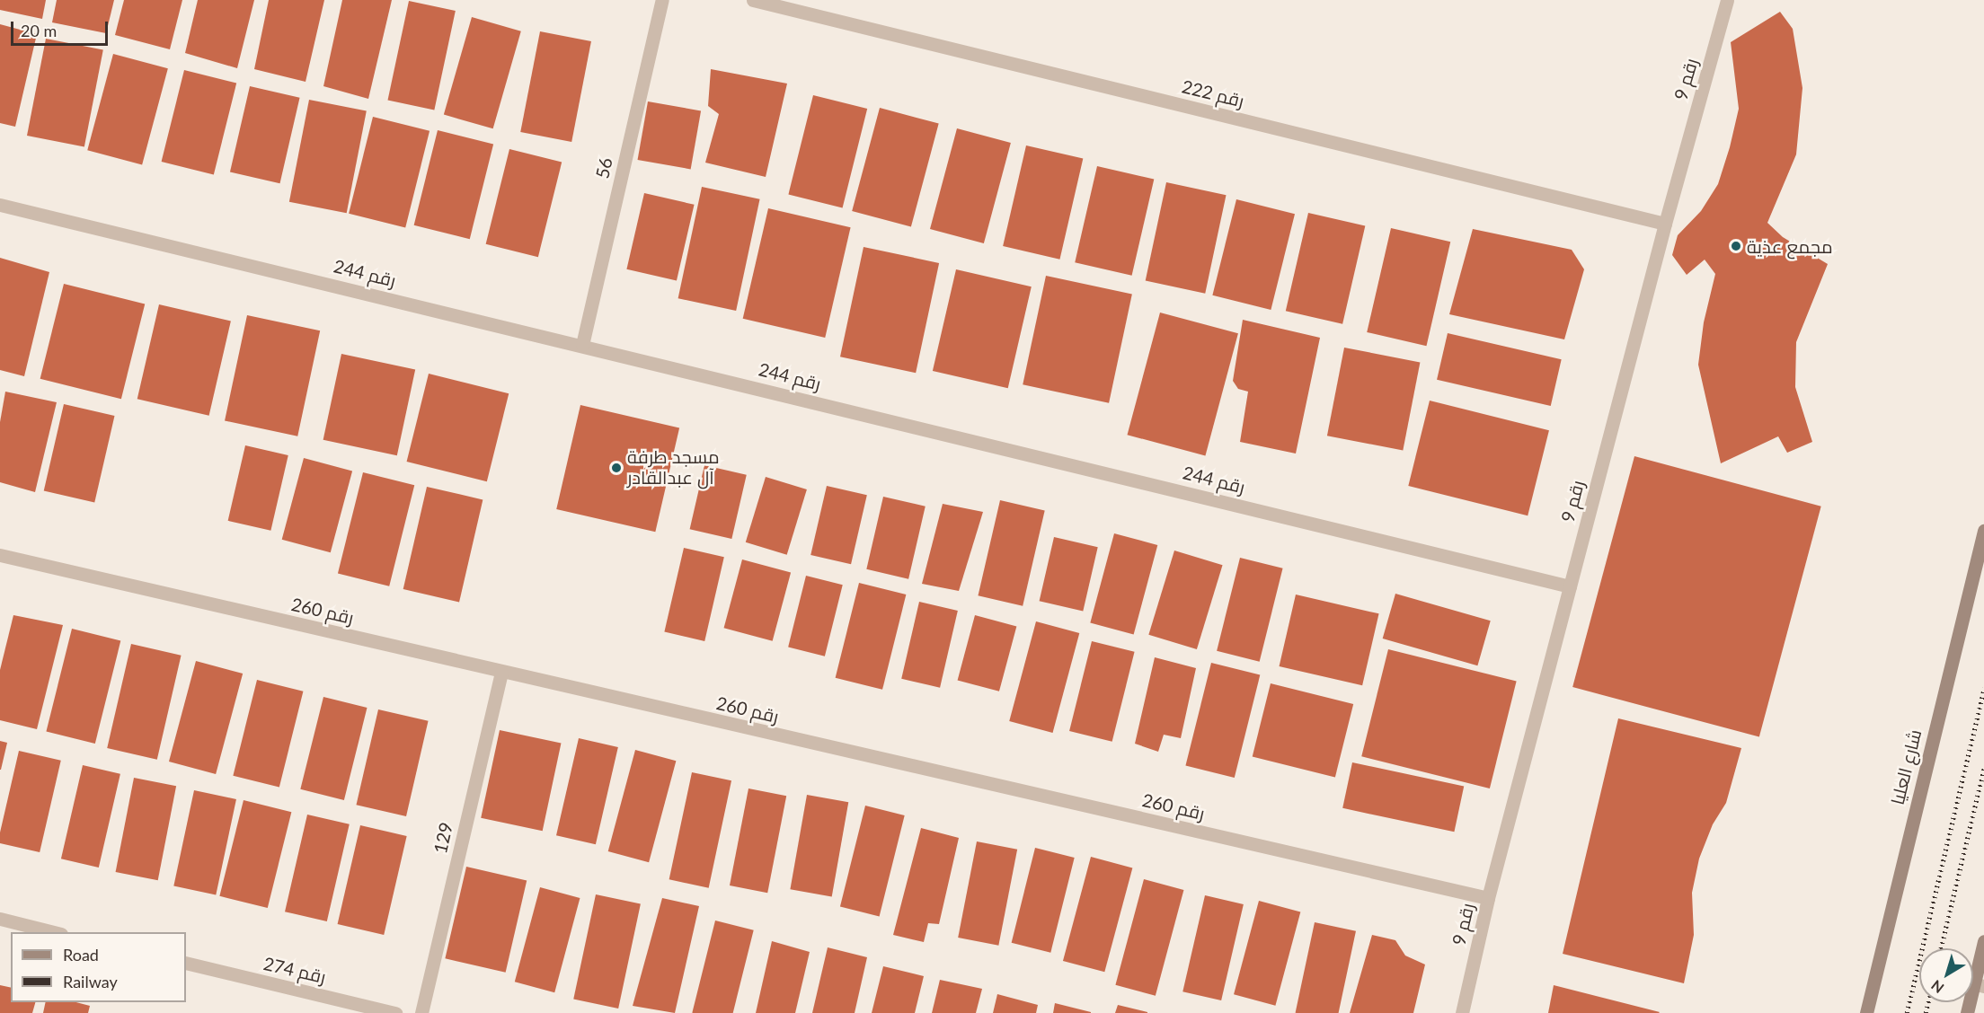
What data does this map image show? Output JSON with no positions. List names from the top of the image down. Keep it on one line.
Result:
{"streets":{"main road":["شارع العليا"],"street":["رقم 9","رقم 222","56","رقم 244","رقم 260","129","رقم 274"]},"crossings":[["رقم 9","رقم 222"],["رقم 9","رقم 244"],["رقم 9","رقم 260"],["56","رقم 244"],["رقم 260","129"]],"places":["مجمع عذية","مسجد طرفة آل عبدالقادر"],"legend":["Road","Railway"],"scale_bar":"20 m","north":"bottom left"}
